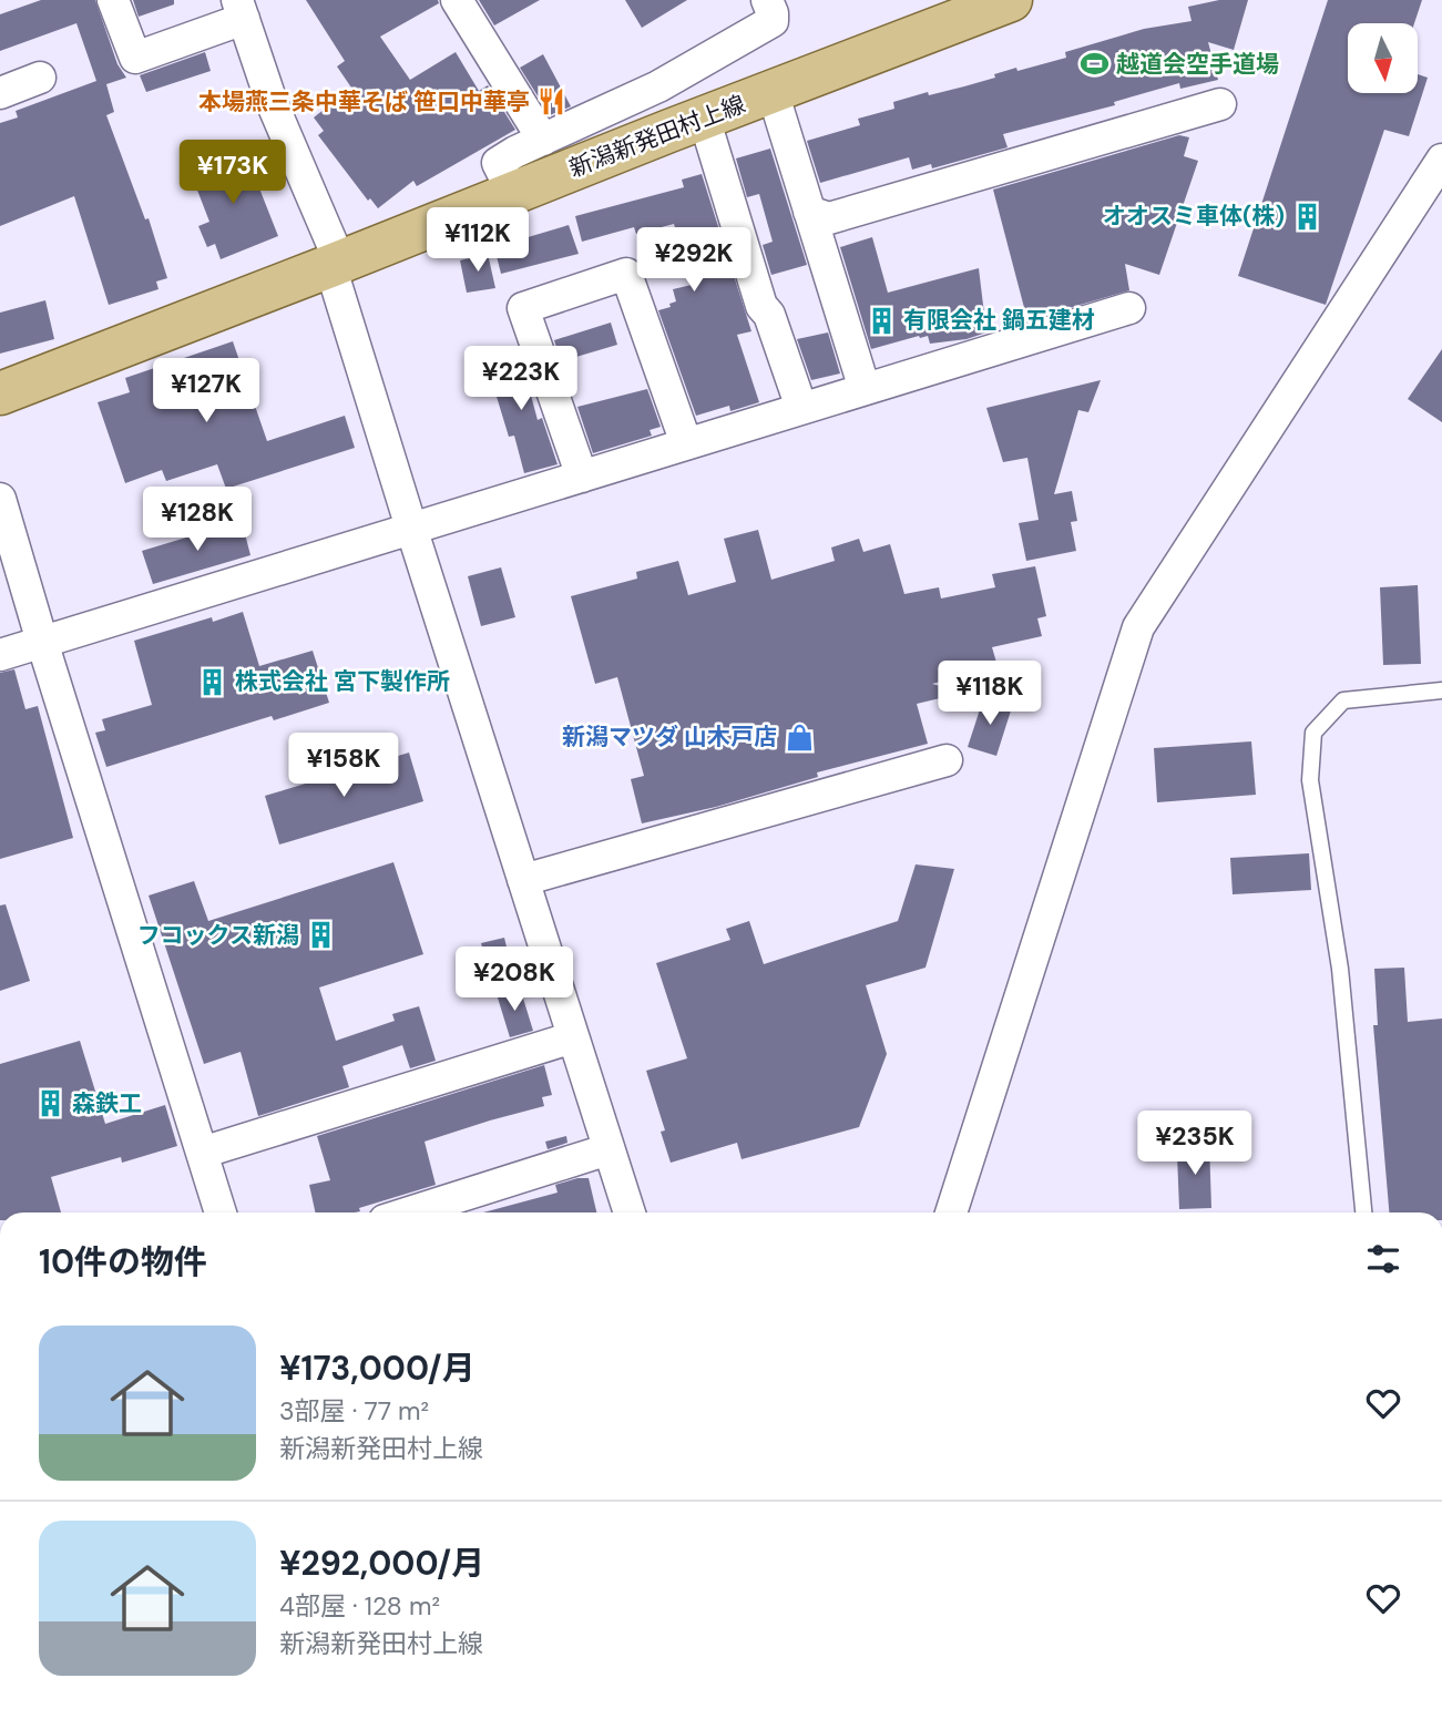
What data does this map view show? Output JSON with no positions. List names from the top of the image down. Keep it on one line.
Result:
{"streets":{"main road":["新潟新発田村上線"]},"places":{"sports":["越道会空手道場"],"restaurant":["本場燕三条中華そば 笹口中華亭"],"building":["オオスミ車体(株)","有限会社 鍋五建材","株式会社 宮下製作所","フコックス新潟","森鉄工"],"shop":["新潟マツダ 山木戸店"]},"north":"bottom","page":{"price":["¥173K","¥112K","¥292K","¥223K","¥127K","¥128K","¥118K","¥158K","¥208K","¥235K"],"heading":"10件の物件","list":[{"name":"¥173,000/月","note":"3部屋 · 77 m² · 新潟新発田村上線"},{"name":"¥292,000/月","note":"4部屋 · 128 m² · 新潟新発田村上線"}]}}
